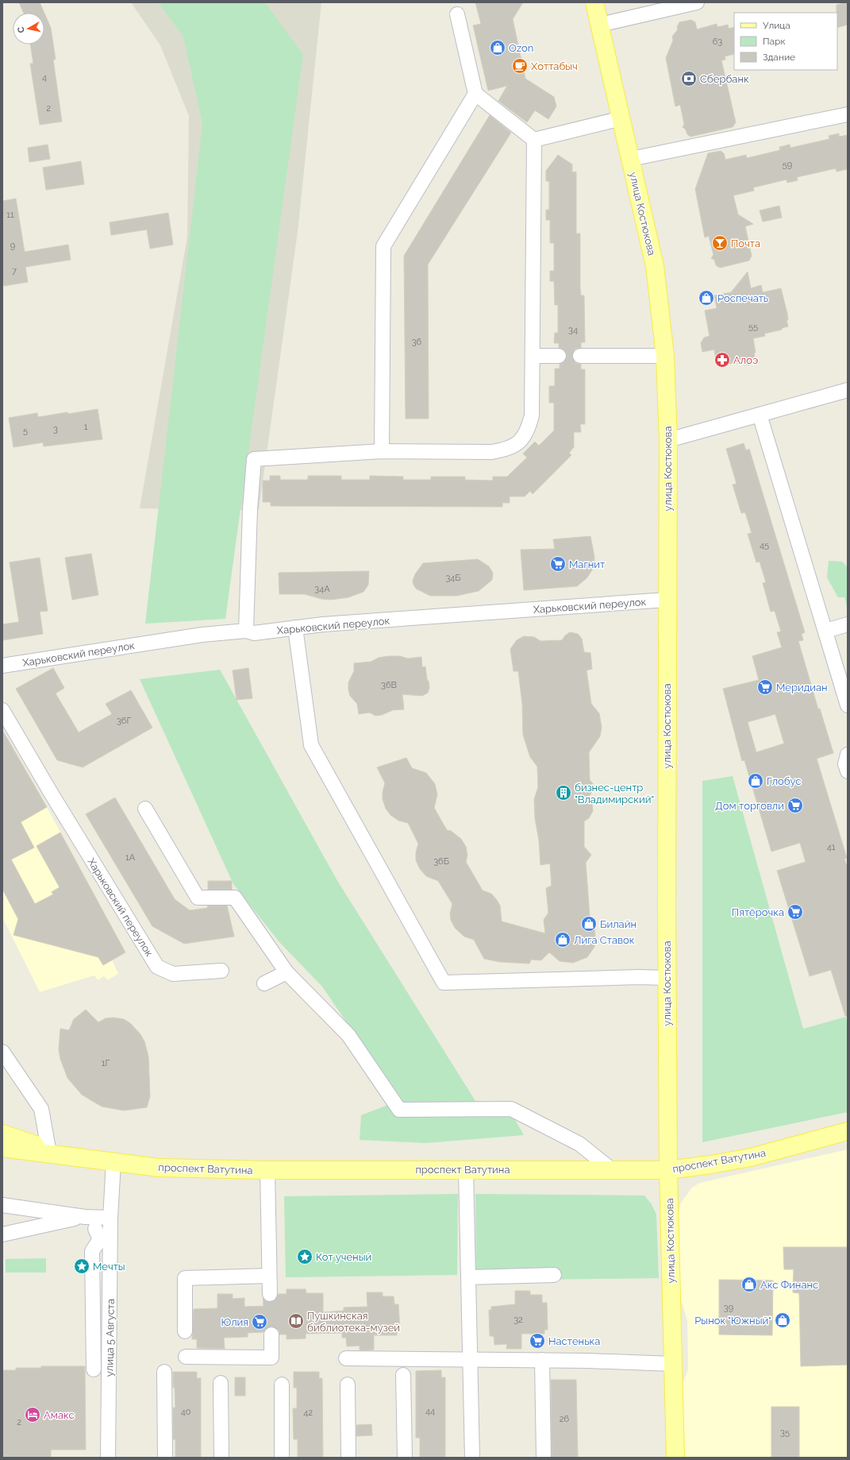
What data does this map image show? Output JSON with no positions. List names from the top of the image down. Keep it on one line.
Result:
{"streets":{"main road":["улица Костюкова","проспект Ватутина"],"street":["Харьковский переулок","улица 5 Августа"]},"crossings":[["улица Костюкова","Харьковский переулок"],["улица Костюкова","проспект Ватутина"],["проспект Ватутина","улица 5 Августа"]],"places":{"shop":["Ozon","Роспечать","Глобус","Билайн","Лига Ставок","Акс Финанс","Рынок \"Южный\""],"cafe":["Хоттабыч"],"bank":["Сбербанк"],"bar":["Почта"],"pharmacy":["Алоэ"],"supermarket":["Магнит","Меридиан","Дом торговли","Пятёрочка","Юлия","Настенька"],"building":["бизнес-центр \"Владимирский\""],"place":["Кот ученый","Мечты"],"library":["Пушкинская библиотека-музей"],"hotel":["Амакс"]},"house_numbers":["63","4","2","59","11","9","7","55","34","36","1","3","5","45","34Б","34А","36В","36Г","41","1А","36Б","1Г","39","32","44","40","42","26","2","35"],"legend":["Улица","Парк","Здание"],"north":"left"}
